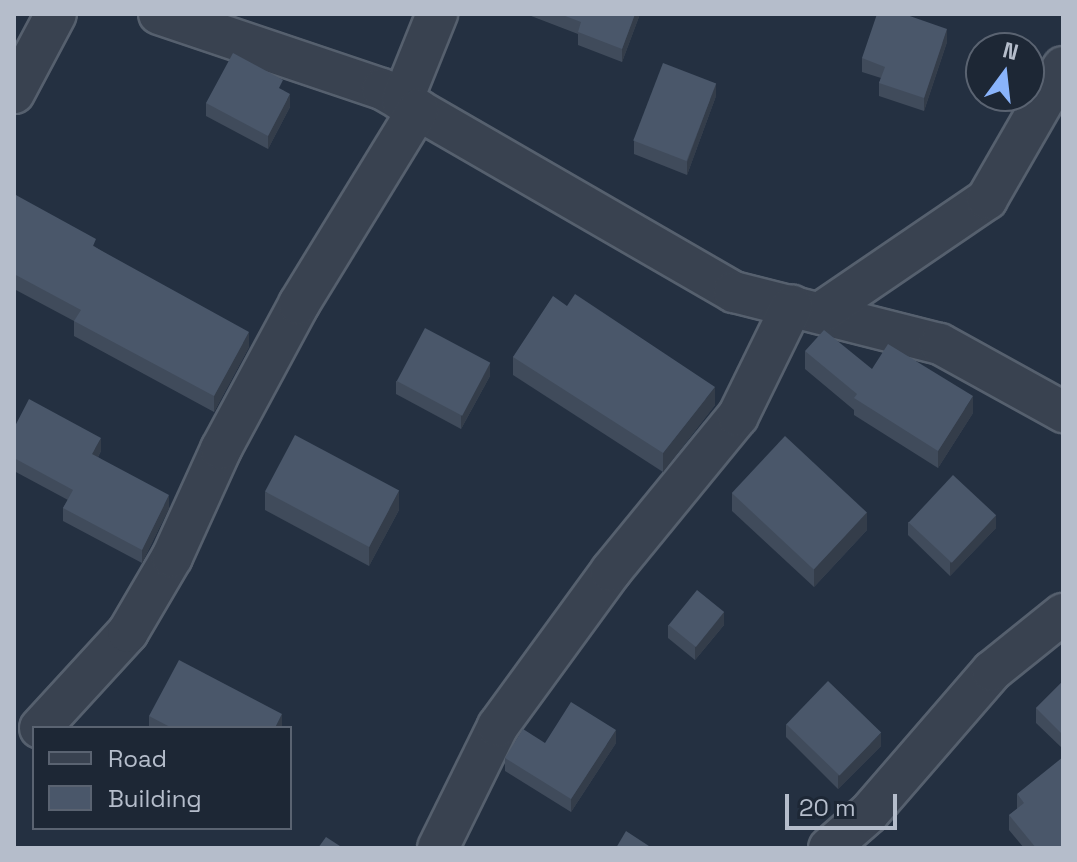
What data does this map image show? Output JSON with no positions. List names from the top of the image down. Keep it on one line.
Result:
{"legend":["Road","Building"],"scale_bar":"20 m","north":"top"}
